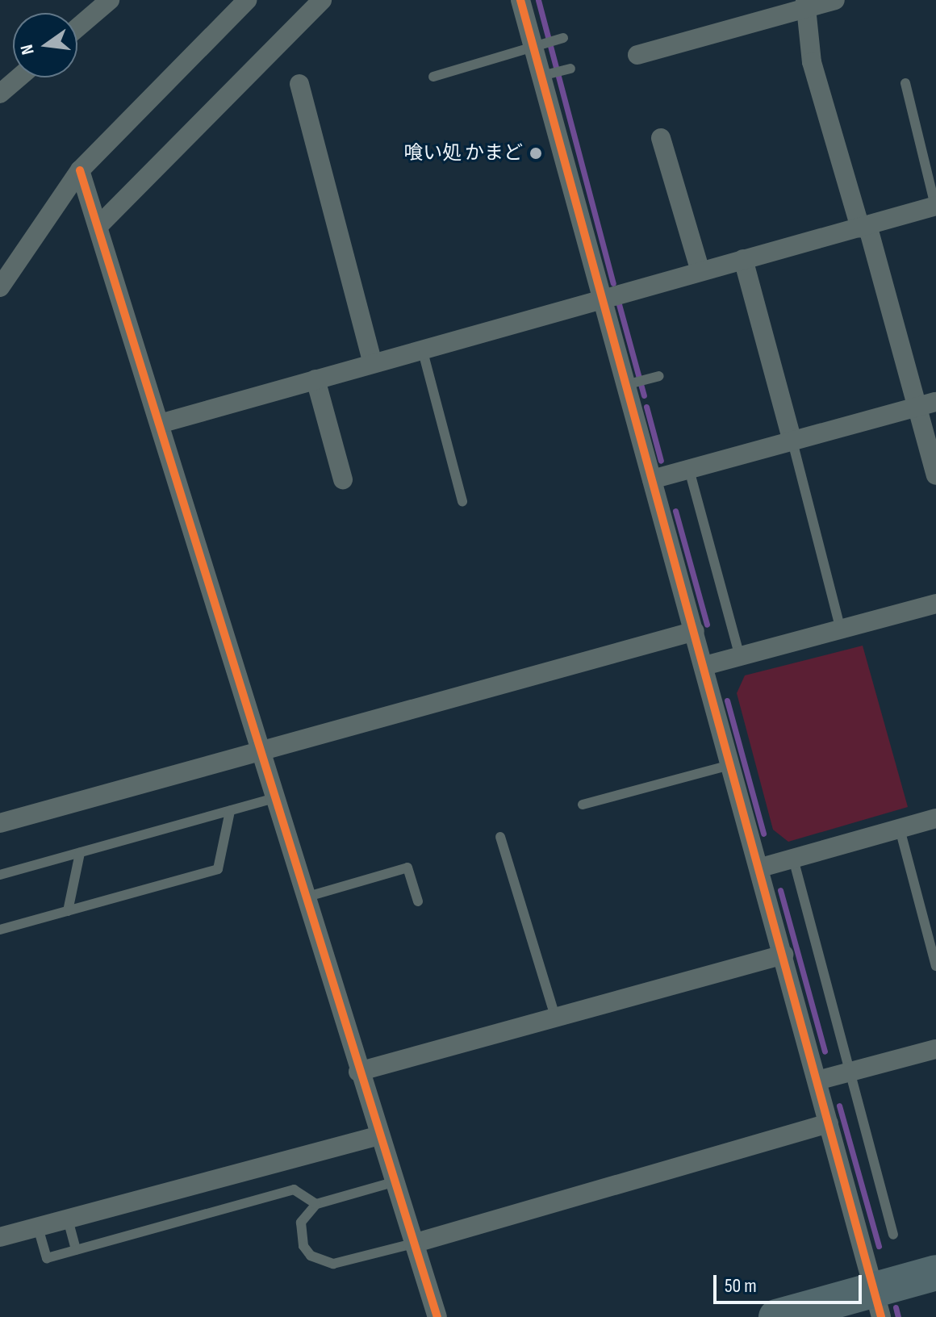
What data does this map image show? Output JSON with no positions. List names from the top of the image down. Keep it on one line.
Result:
{"places":["喰い処 かまど"],"scale_bar":"50 m","north":"left"}
